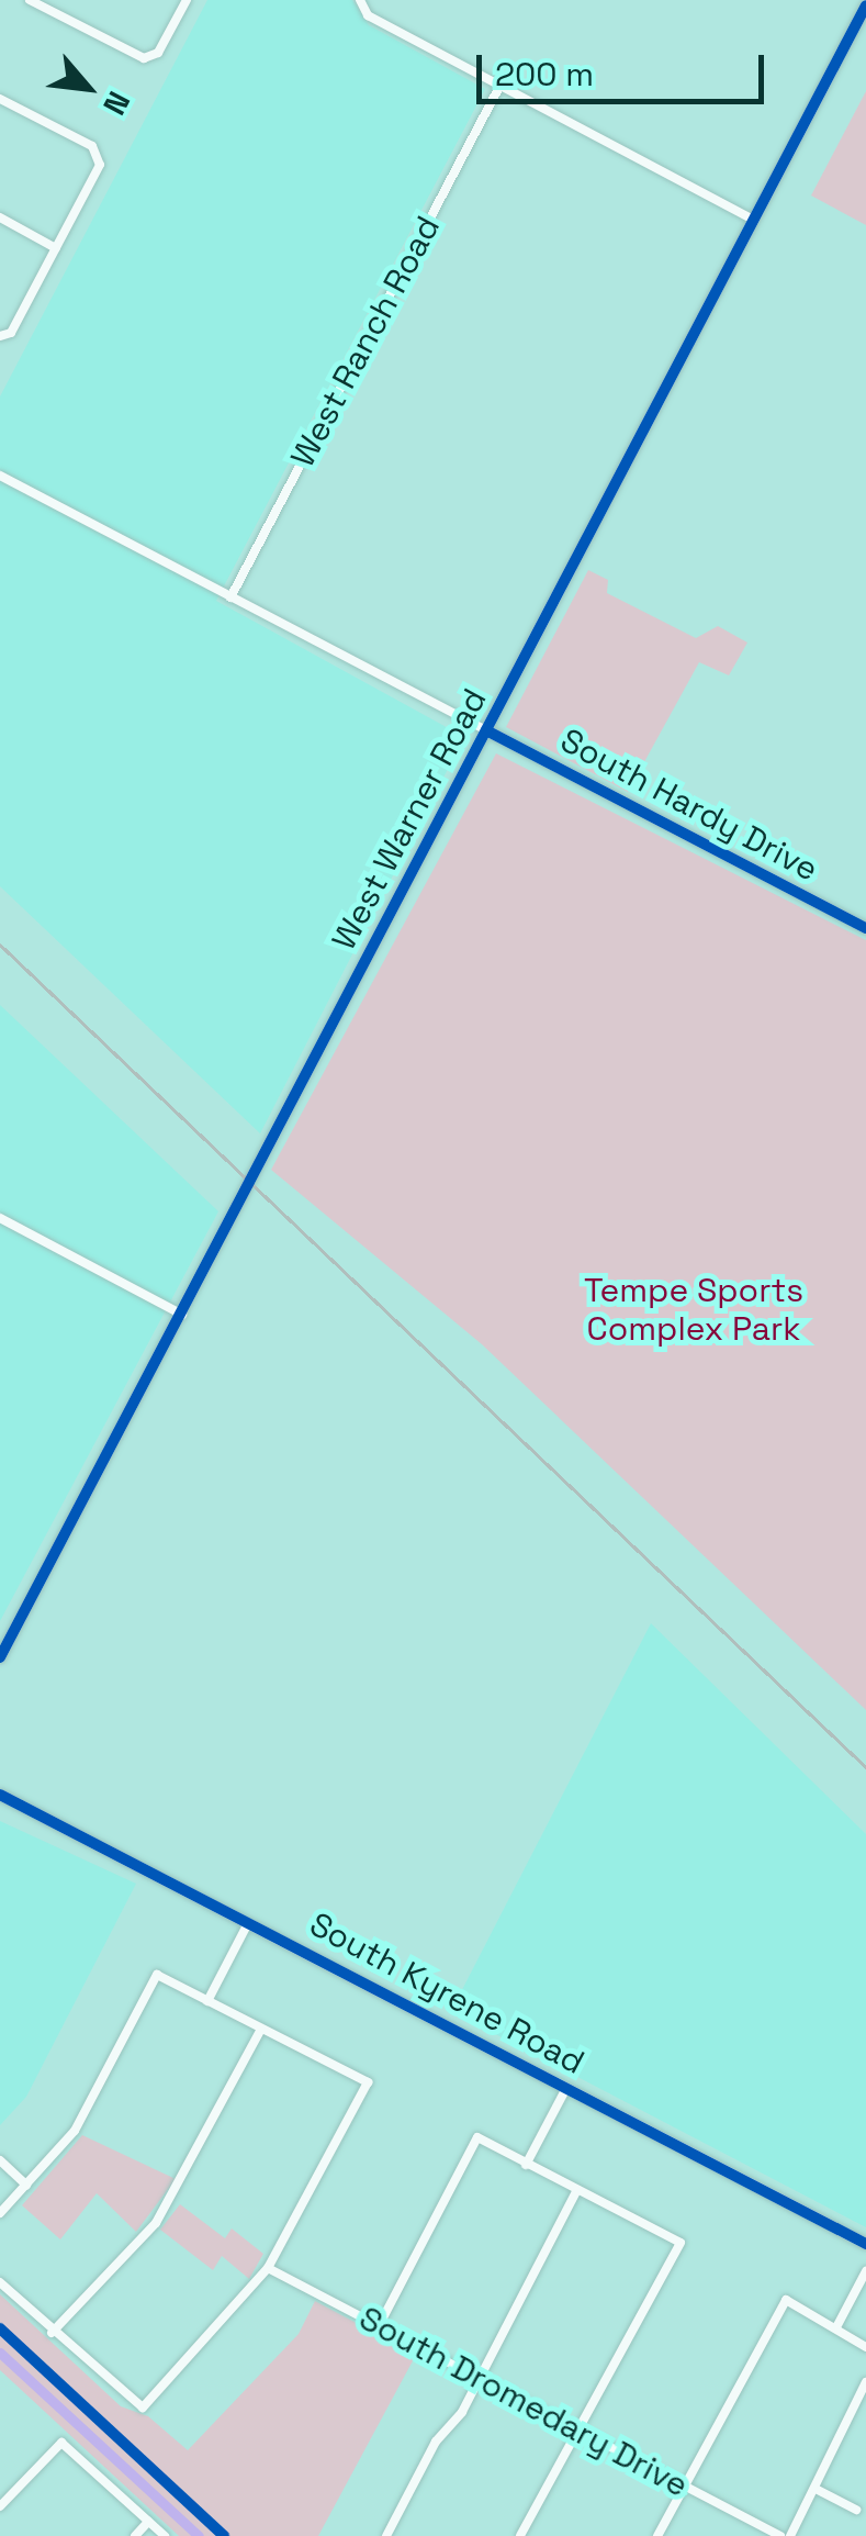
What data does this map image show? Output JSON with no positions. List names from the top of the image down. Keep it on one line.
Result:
{"streets":{"main road":["South Hardy Drive","West Warner Road","South Kyrene Road"],"street":["West Ranch Road","South Dromedary Drive"]},"crossings":[["West Ranch Road","South Hardy Drive"],["South Hardy Drive","West Warner Road"]],"parks":["Tempe Sports Complex Park"],"scale_bar":"200 m","north":"bottom right"}
